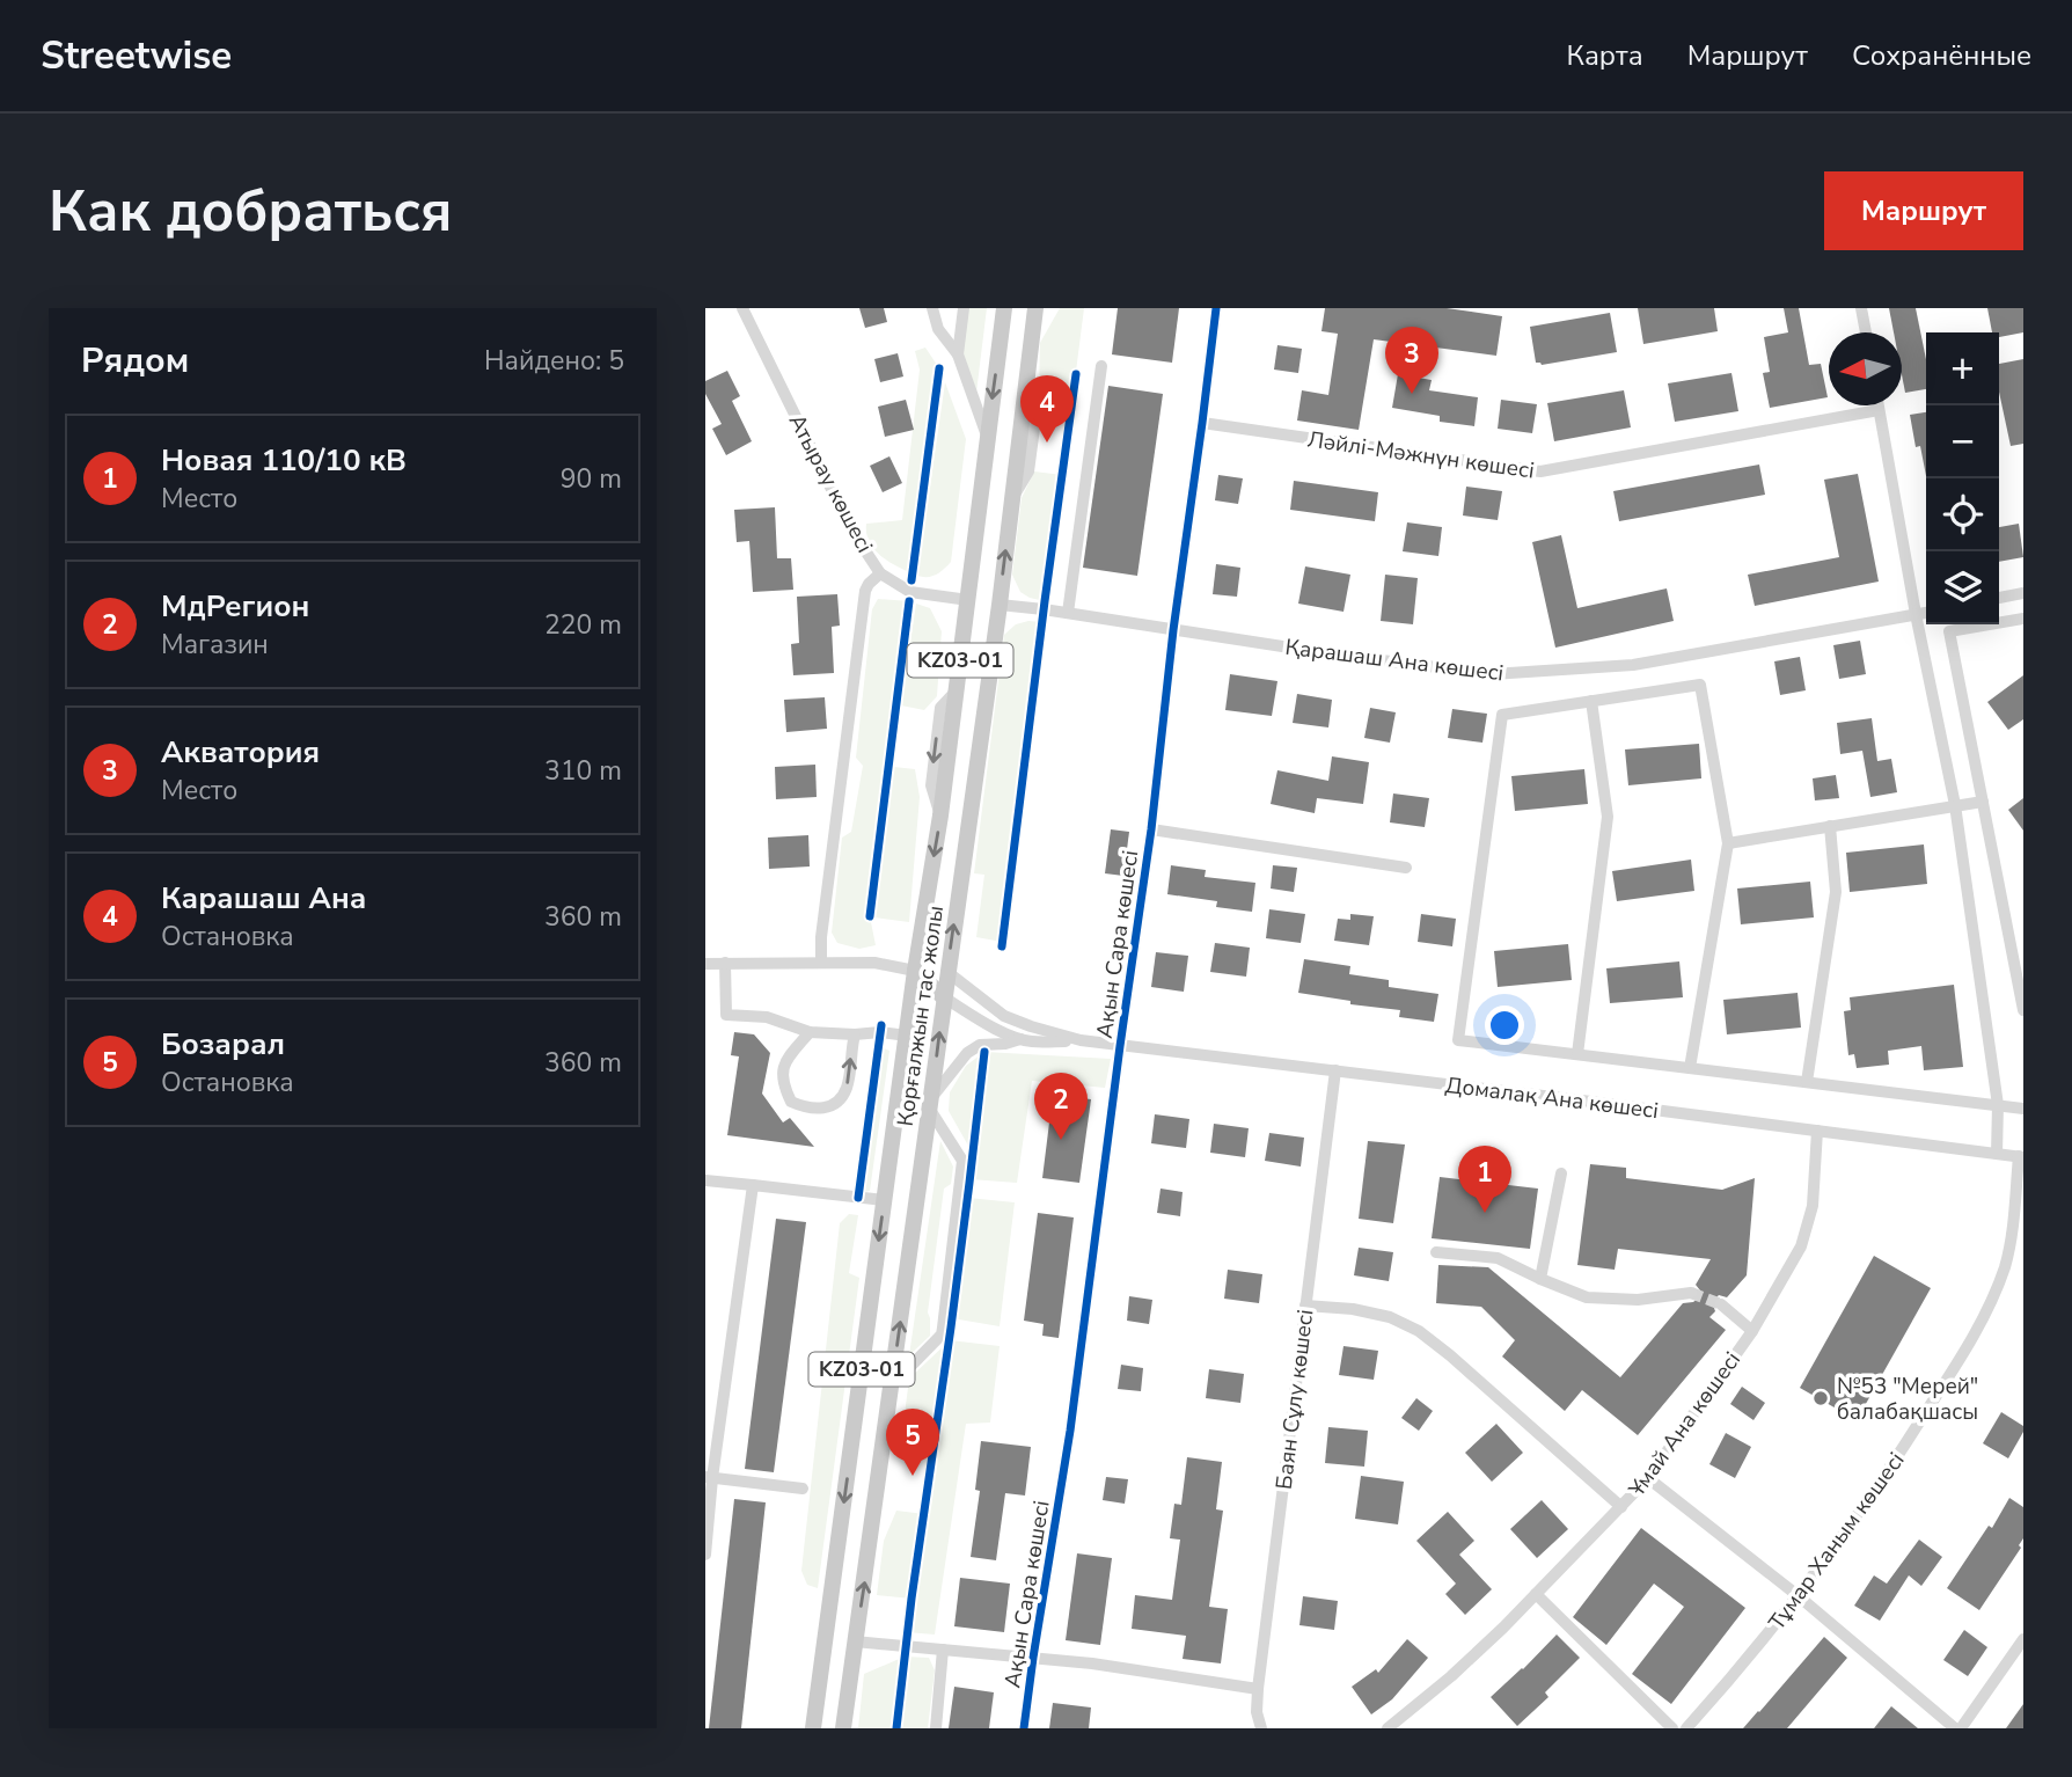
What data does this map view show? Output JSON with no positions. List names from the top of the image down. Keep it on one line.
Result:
{"streets":{"main road":["KZ03-01","Қорғалжын тас жолы"],"street":["Ләйлі-Мәжнүн көшесі","Атырау көшесі","Қарашаш Ана көшесі","Ақын Сара көшесі","Домалақ Ана көшесі","Баян Сұлу көшесі","Ұмай Ана көшесі","Тұмар Ханым көшесі"]},"crossings":[["Ләйлі-Мәжнүн көшесі","Ақын Сара көшесі"],["Атырау көшесі","Қорғалжын тас жолы"],["Қарашаш Ана көшесі","Ақын Сара көшесі"],["Қарашаш Ана көшесі","Қорғалжын тас жолы"],["Ақын Сара көшесі","Домалақ Ана көшесі"],["Қорғалжын тас жолы","Домалақ Ана көшесі"],["Домалақ Ана көшесі","Баян Сұлу көшесі"],["Домалақ Ана көшесі","Ұмай Ана көшесі"],["Домалақ Ана көшесі","Тұмар Ханым көшесі"]],"places":["№53 \"Мерей\" балабақшасы"],"north":"left","page":{"header":"Streetwise","nav":["Карта","Маршрут","Сохранённые"],"buttons":"Маршрут","title":"Как добраться","heading":["Рядом","Найдено: 5"],"pins":["3","4","2","1","5"],"map_buttons":["+","−"],"list":[{"mark":"1","name":"Новая 110/10 кВ","note":"Место","value":"90 m"},{"mark":"2","name":"МдРегион","note":"Магазин","value":"220 m"},{"mark":"3","name":"Акватория","note":"Место","value":"310 m"},{"mark":"4","name":"Карашаш Ана","note":"Остановка","value":"360 m"},{"mark":"5","name":"Бозарал","note":"Остановка","value":"360 m"}]}}
